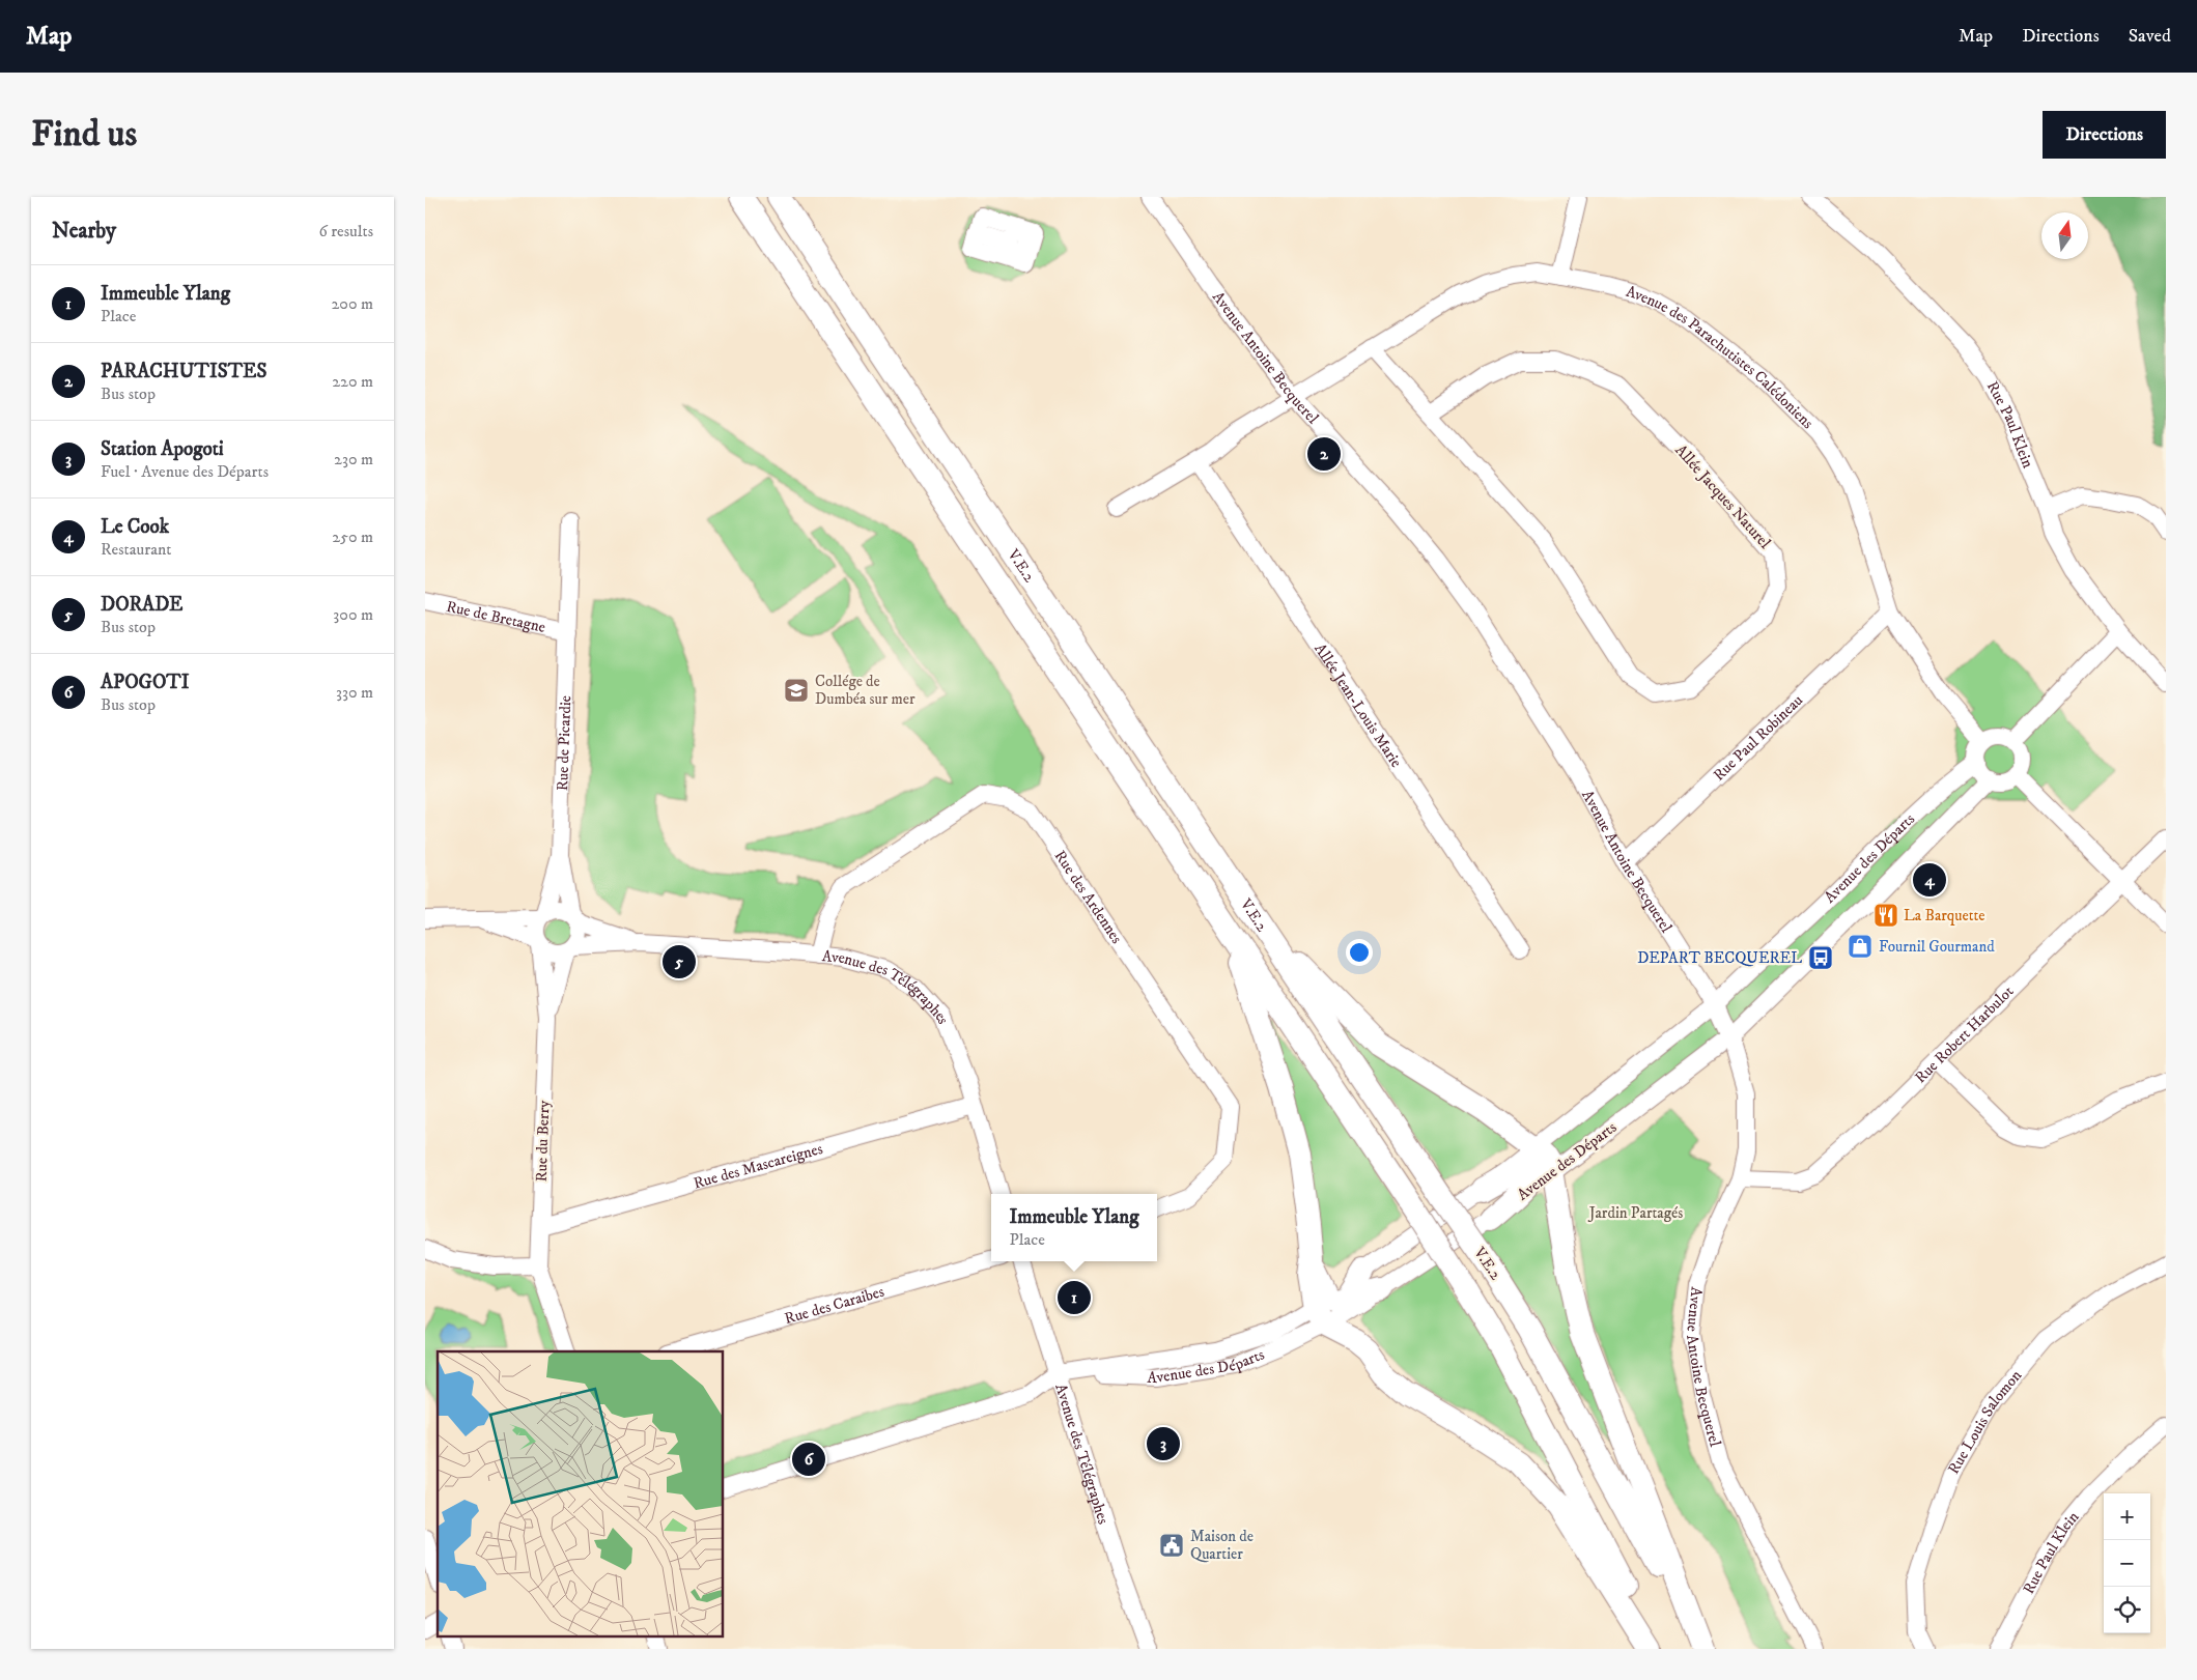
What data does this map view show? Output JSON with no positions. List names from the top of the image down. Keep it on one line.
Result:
{"streets":{"highway":["V.E.2"],"street":["Avenue Antoine Becquerel","Avenue des Parachutistes Calédoniens","Rue Paul Klein","Allée Jacques Naturel","Rue de Bretagne","Allée Jean-Louis Marie","Rue Paul Robineau","Rue de Picardie","Avenue des Départs","Rue des Ardennes","Avenue des Télégraphes","Rue Robert Harbulot","Rue du Berry","Rue des Mascareignes","Rue des Caraibes","Rue Louis Salomon"]},"crossings":[["Avenue Antoine Becquerel","Avenue des Parachutistes Calédoniens"],["Avenue Antoine Becquerel","Rue Paul Robineau"],["Avenue Antoine Becquerel","Avenue des Départs"],["Avenue Antoine Becquerel","Rue Robert Harbulot"],["Avenue des Parachutistes Calédoniens","Allée Jacques Naturel"],["Avenue des Parachutistes Calédoniens","Rue Paul Robineau"],["Avenue des Parachutistes Calédoniens","Avenue des Départs"],["Rue de Bretagne","Rue de Picardie"],["Rue de Picardie","Avenue des Télégraphes"],["Rue de Picardie","Rue du Berry"],["Avenue des Départs","Avenue des Télégraphes"],["Rue des Ardennes","Avenue des Télégraphes"],["Avenue des Télégraphes","Rue du Berry"],["Avenue des Télégraphes","Rue des Mascareignes"],["Rue du Berry","Rue des Mascareignes"]],"parks":["Jardin Partagés"],"places":{"school or university":["Collége de Dumbéa sur mer"],"restaurant":["La Barquette"],"shop":["Fournil Gourmand"],"bus stop":["DEPART BECQUEREL"],"public building":["Maison de Quartier"]},"north":"top","page":{"header":"Map","nav":["Map","Directions","Saved"],"buttons":"Directions","title":"Find us","heading":["Nearby","6 results"],"list":[{"mark":"1","name":"Immeuble Ylang","note":"Place","value":"200 m"},{"mark":"2","name":"PARACHUTISTES","note":"Bus stop","value":"220 m"},{"mark":"3","name":"Station Apogoti","note":"Fuel · Avenue des Départs","value":"230 m"},{"mark":"4","name":"Le Cook","note":"Restaurant","value":"250 m"},{"mark":"5","name":"DORADE","note":"Bus stop","value":"300 m"},{"mark":"6","name":"APOGOTI","note":"Bus stop","value":"330 m"}],"pins":["2","4","5","1","3","6"],"popup":["Immeuble Ylang","Place"],"map_buttons":["+","−"]}}
